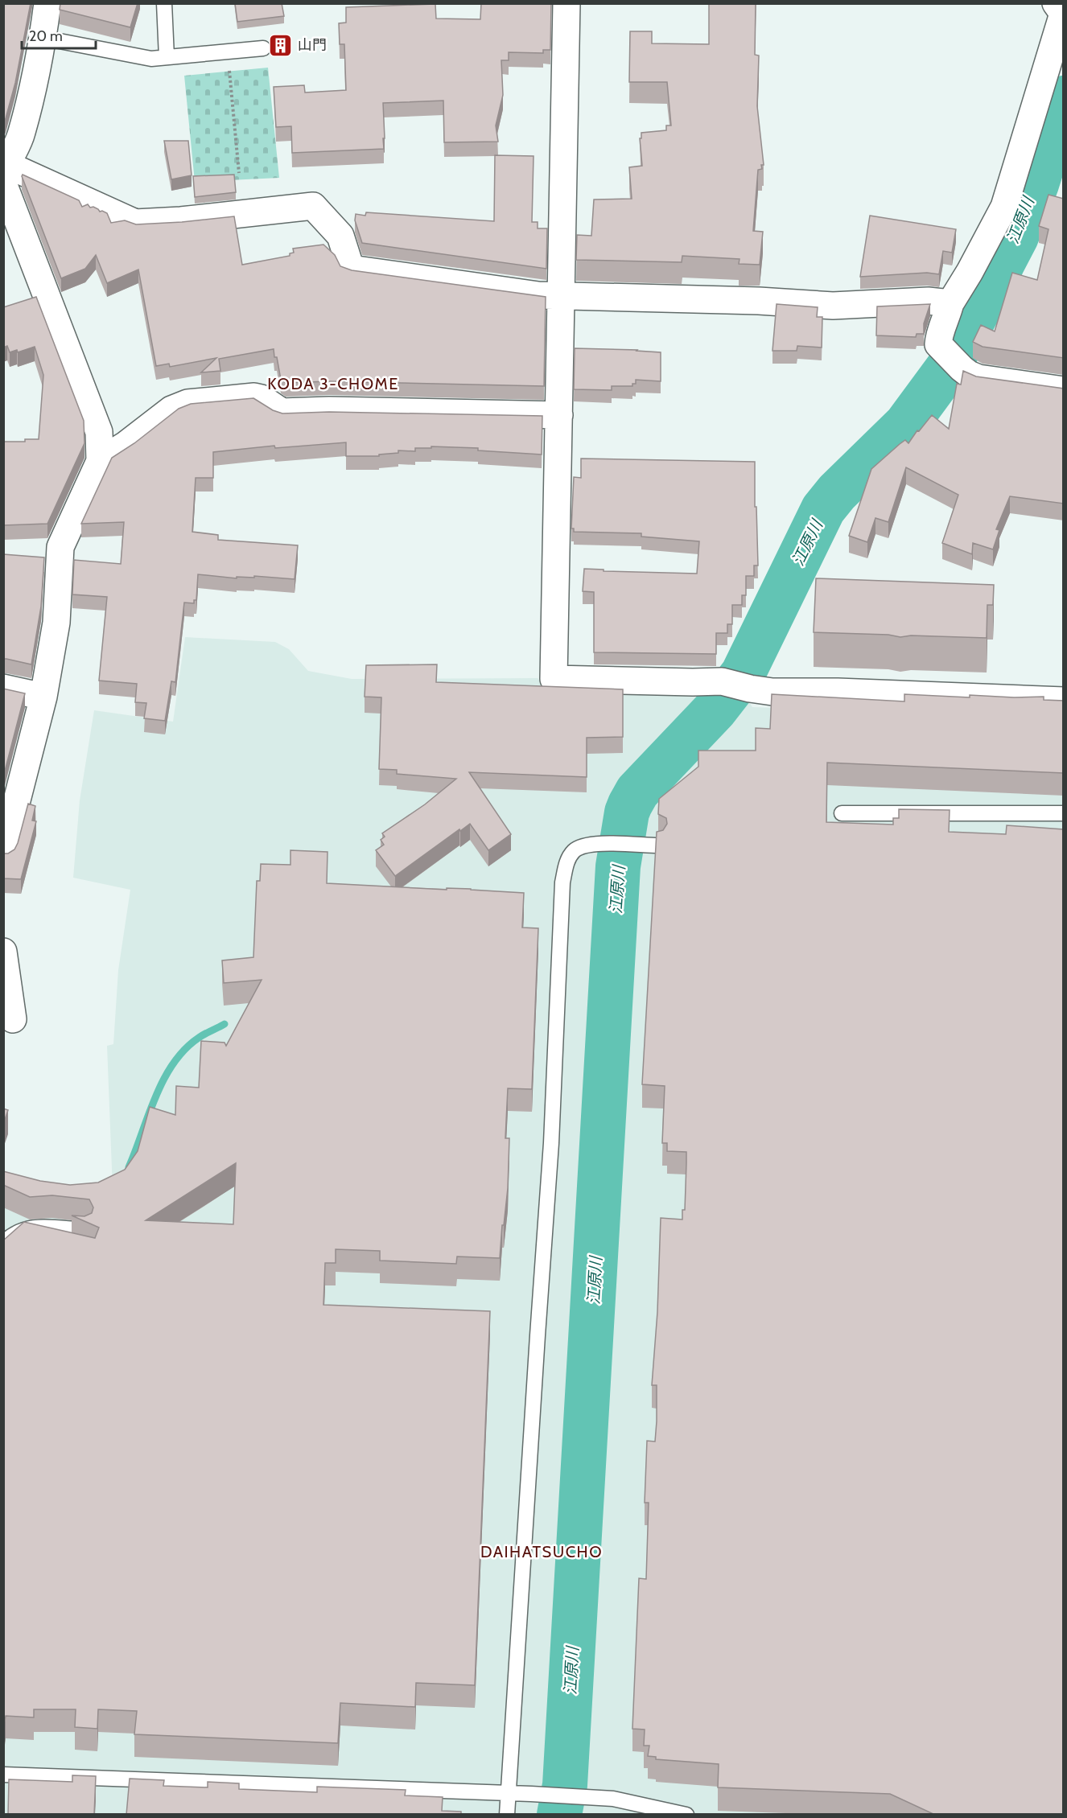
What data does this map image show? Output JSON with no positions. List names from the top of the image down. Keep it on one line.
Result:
{"districts":["KODA 3-CHOME","DAIHATSUCHO"],"water":["江原川"],"places":{"building":["山門"]},"scale_bar":"20 m"}
